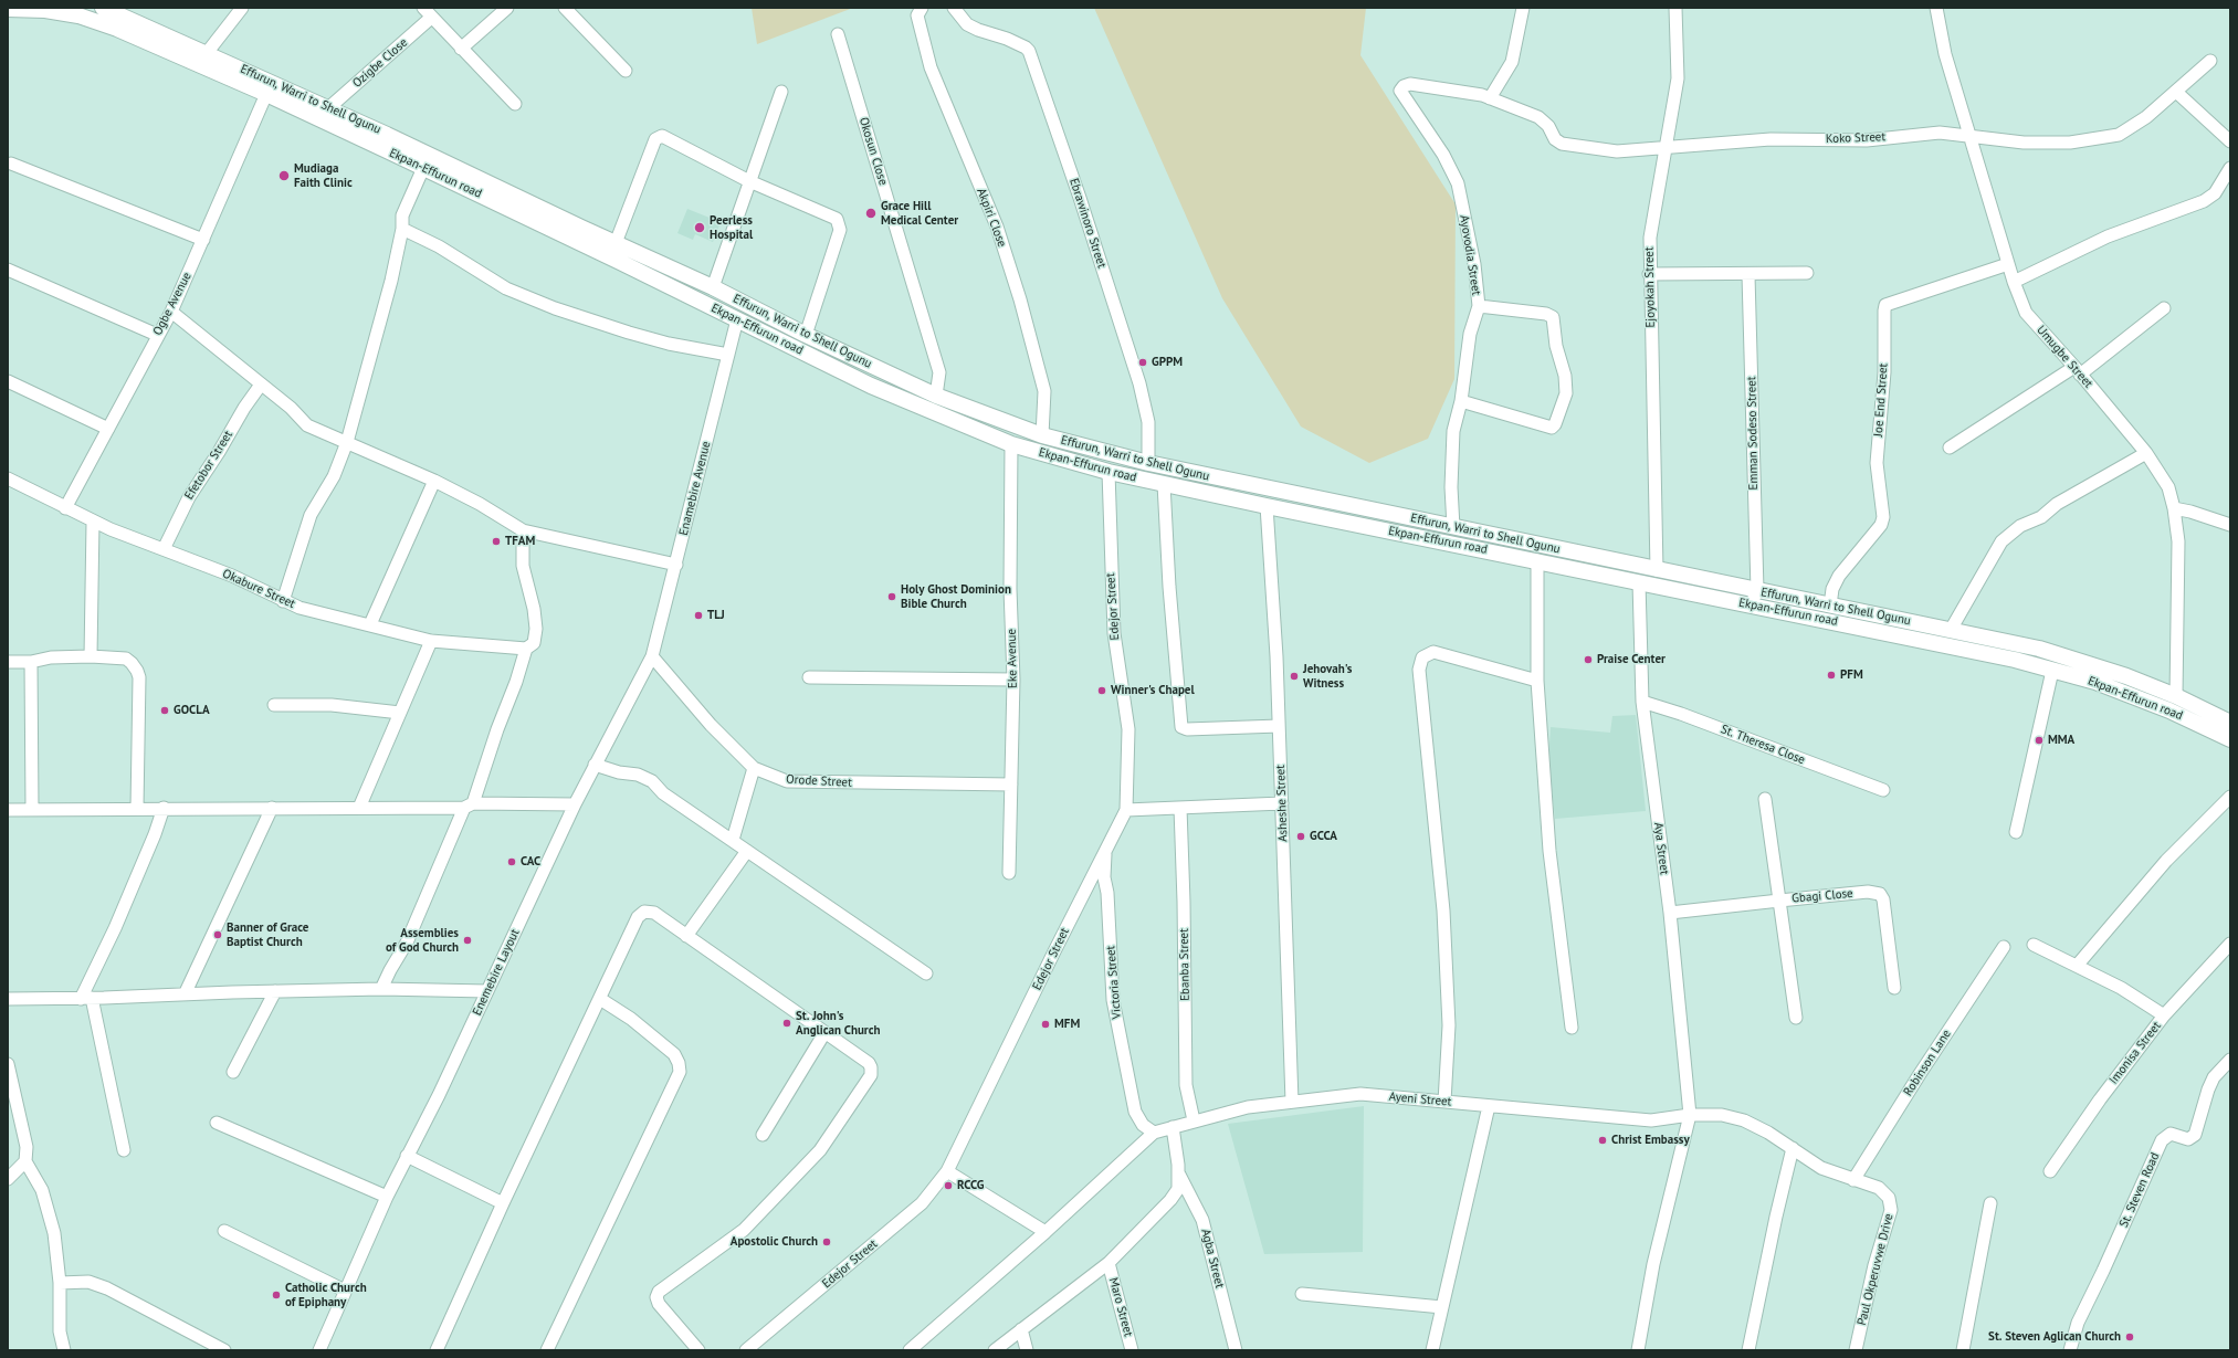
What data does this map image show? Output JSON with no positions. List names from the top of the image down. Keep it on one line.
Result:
{"streets":{"main road":["Effurun, Warri to Shell Ogunu","Ekpan-Effurun road"],"street":["Ozigbe Close","Koko Street","Okosun Close","Akpiri Close","Ebrawinoro Street","Ayovodia Street","Ejoyokah Street","Ogbe Avenue","Umugbe Street","Joe End Street","Emman Sodeso Street","Efetobor Street","Enamebire Avenue","Okabure Street","Edejor Street","Eke Avenue","St. Theresa Close","Orode Street","Asheshe Street","Aya Street","Gbagi Close","Ebanba Street","Enemebire Layout","Victoria Street","Imonisa Street","Robinson Lane","Ayeni Street","St. Steven Road","Agba Street","Paul Okperuvwe Drive","Maro Street"]},"crossings":[["Ozigbe Close","Effurun, Warri to Shell Ogunu"],["Effurun, Warri to Shell Ogunu","Okosun Close"],["Effurun, Warri to Shell Ogunu","Ekpan-Effurun road"],["Effurun, Warri to Shell Ogunu","Akpiri Close"],["Effurun, Warri to Shell Ogunu","Ebrawinoro Street"],["Effurun, Warri to Shell Ogunu","Ayovodia Street"],["Effurun, Warri to Shell Ogunu","Ejoyokah Street"],["Effurun, Warri to Shell Ogunu","Umugbe Street"],["Effurun, Warri to Shell Ogunu","Joe End Street"],["Effurun, Warri to Shell Ogunu","Emman Sodeso Street"],["Koko Street","Ayovodia Street"],["Koko Street","Ejoyokah Street"],["Koko Street","Umugbe Street"],["Ekpan-Effurun road","Ogbe Avenue"],["Ekpan-Effurun road","Emman Sodeso Street"],["Ekpan-Effurun road","Enamebire Avenue"],["Ekpan-Effurun road","Edejor Street"],["Ekpan-Effurun road","Eke Avenue"],["Ekpan-Effurun road","Asheshe Street"],["Ekpan-Effurun road","Aya Street"],["Ogbe Avenue","Okabure Street"],["Umugbe Street","Joe End Street"],["Efetobor Street","Okabure Street"],["Enamebire Avenue","Orode Street"],["Enamebire Avenue","Enemebire Layout"],["Edejor Street","Victoria Street"],["Eke Avenue","Orode Street"],["St. Theresa Close","Aya Street"],["Orode Street","Enemebire Layout"],["Asheshe Street","Ayeni Street"],["Aya Street","Gbagi Close"],["Aya Street","Ayeni Street"],["Aya Street","Paul Okperuvwe Drive"],["Ebanba Street","Ayeni Street"],["Victoria Street","Ayeni Street"],["Robinson Lane","Paul Okperuvwe Drive"],["Ayeni Street","Paul Okperuvwe Drive"]],"places":["Mudiaga Faith Clinic","Grace Hill Medical Center","Peerless Hospital","GPPM","TFAM","Holy Ghost Dominion Bible Church","TLJ","Praise Center","PFM","Jehovah's Witness","Winner's Chapel","GOCLA","MMA","GCCA","CAC","Banner of Grace Baptist Church","Assemblies of God Church","St. John's Anglican Church","MFM","Christ Embassy","RCCG","Apostolic Church","Catholic Church of Epiphany","St. Steven Aglican Church"]}
